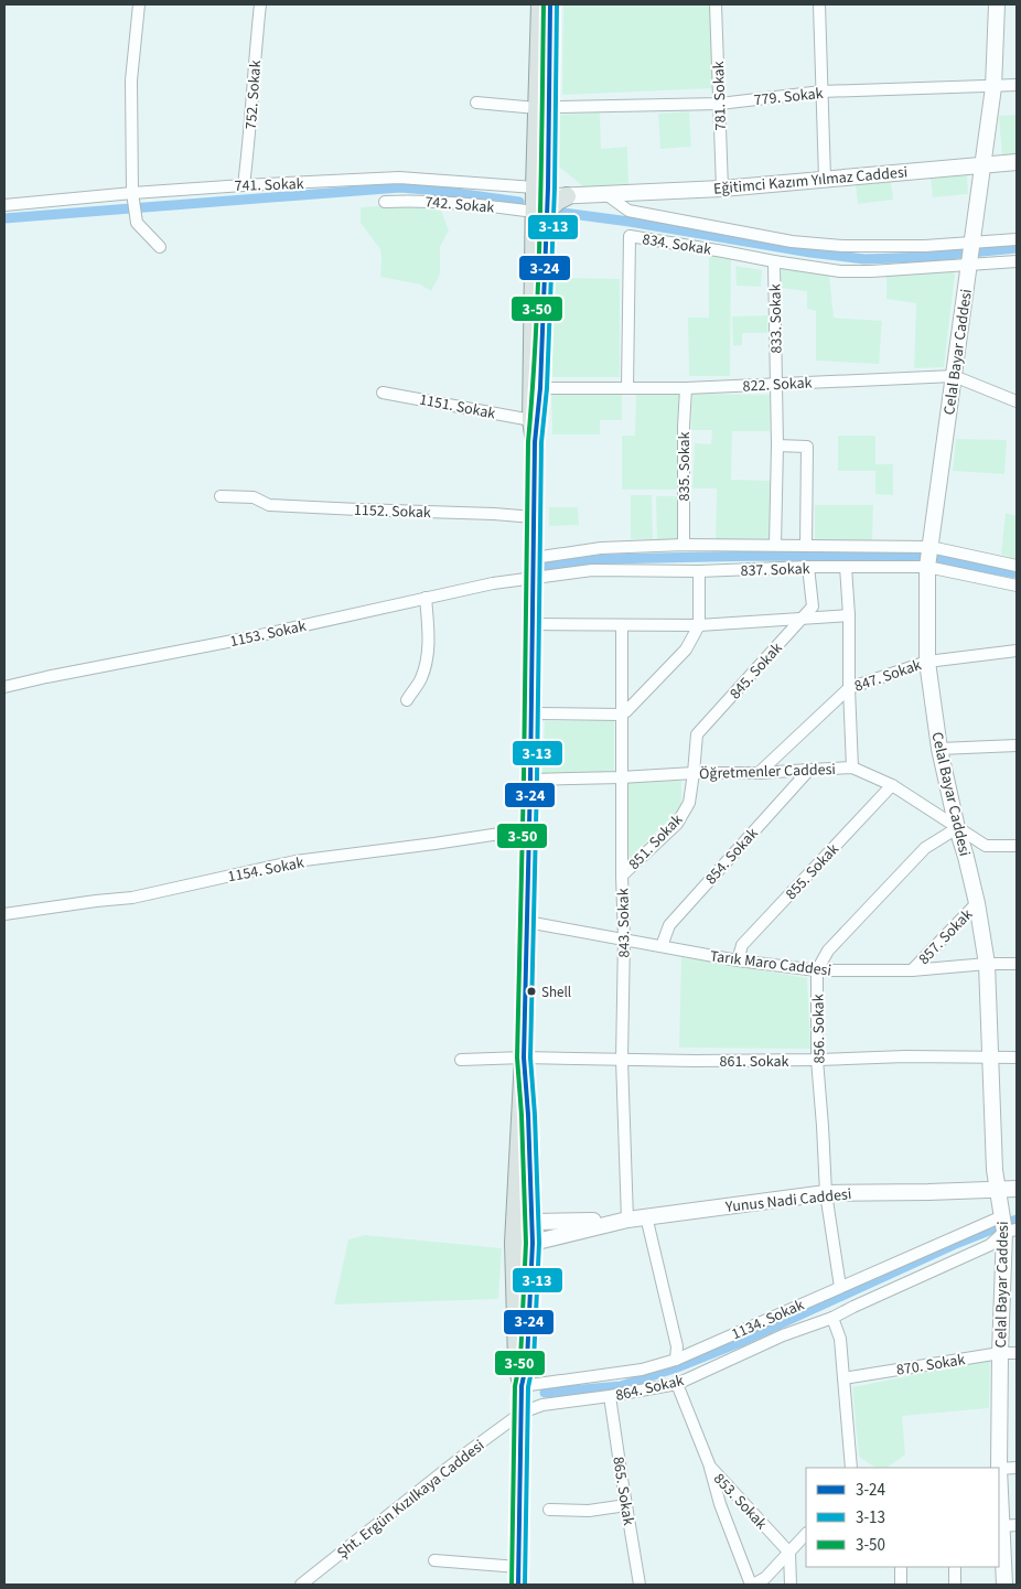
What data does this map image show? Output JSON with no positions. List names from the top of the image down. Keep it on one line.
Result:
{"streets":{"street":["752. Sokak","781. Sokak","779. Sokak","Eğitimci Kazım Yılmaz Caddesi","741. Sokak","742. Sokak","834. Sokak","833. Sokak","Celal Bayar Caddesi","822. Sokak","1151. Sokak","835. Sokak","1152. Sokak","837. Sokak","1153. Sokak","845. Sokak","847. Sokak","Öğretmenler Caddesi","851. Sokak","854. Sokak","1154. Sokak","855. Sokak","843. Sokak","857. Sokak","Tarık Maro Caddesi","856. Sokak","861. Sokak","Yunus Nadi Caddesi","1134. Sokak","870. Sokak","864. Sokak","865. Sokak","Şht. Ergün Kızılkaya Caddesi","853. Sokak"]},"crossings":[["752. Sokak","741. Sokak"],["781. Sokak","779. Sokak"],["781. Sokak","Eğitimci Kazım Yılmaz Caddesi"],["779. Sokak","Celal Bayar Caddesi"],["Eğitimci Kazım Yılmaz Caddesi","741. Sokak"],["Eğitimci Kazım Yılmaz Caddesi","742. Sokak"],["Eğitimci Kazım Yılmaz Caddesi","Celal Bayar Caddesi"],["741. Sokak","742. Sokak"],["834. Sokak","833. Sokak"],["834. Sokak","822. Sokak"],["833. Sokak","822. Sokak"],["833. Sokak","837. Sokak"],["Celal Bayar Caddesi","822. Sokak"],["Celal Bayar Caddesi","837. Sokak"],["Celal Bayar Caddesi","847. Sokak"],["Celal Bayar Caddesi","Öğretmenler Caddesi"],["Celal Bayar Caddesi","857. Sokak"],["Celal Bayar Caddesi","Tarık Maro Caddesi"],["Celal Bayar Caddesi","861. Sokak"],["Celal Bayar Caddesi","Yunus Nadi Caddesi"],["Celal Bayar Caddesi","1134. Sokak"],["Celal Bayar Caddesi","870. Sokak"],["Celal Bayar Caddesi","864. Sokak"],["822. Sokak","835. Sokak"],["835. Sokak","837. Sokak"],["837. Sokak","1153. Sokak"],["837. Sokak","845. Sokak"],["845. Sokak","Öğretmenler Caddesi"],["845. Sokak","851. Sokak"],["847. Sokak","Öğretmenler Caddesi"],["Öğretmenler Caddesi","851. Sokak"],["Öğretmenler Caddesi","854. Sokak"],["Öğretmenler Caddesi","855. Sokak"],["Öğretmenler Caddesi","843. Sokak"],["851. Sokak","843. Sokak"],["854. Sokak","Tarık Maro Caddesi"],["855. Sokak","Tarık Maro Caddesi"],["843. Sokak","Tarık Maro Caddesi"],["843. Sokak","861. Sokak"],["843. Sokak","Yunus Nadi Caddesi"],["857. Sokak","Tarık Maro Caddesi"],["Tarık Maro Caddesi","856. Sokak"],["856. Sokak","861. Sokak"],["856. Sokak","Yunus Nadi Caddesi"],["856. Sokak","1134. Sokak"],["1134. Sokak","864. Sokak"],["864. Sokak","865. Sokak"],["864. Sokak","Şht. Ergün Kızılkaya Caddesi"],["864. Sokak","853. Sokak"]],"places":["Shell"],"lines":["transit line 3-24","transit line 3-13","transit line 3-50"],"legend":["3-24","3-13","3-50"]}
